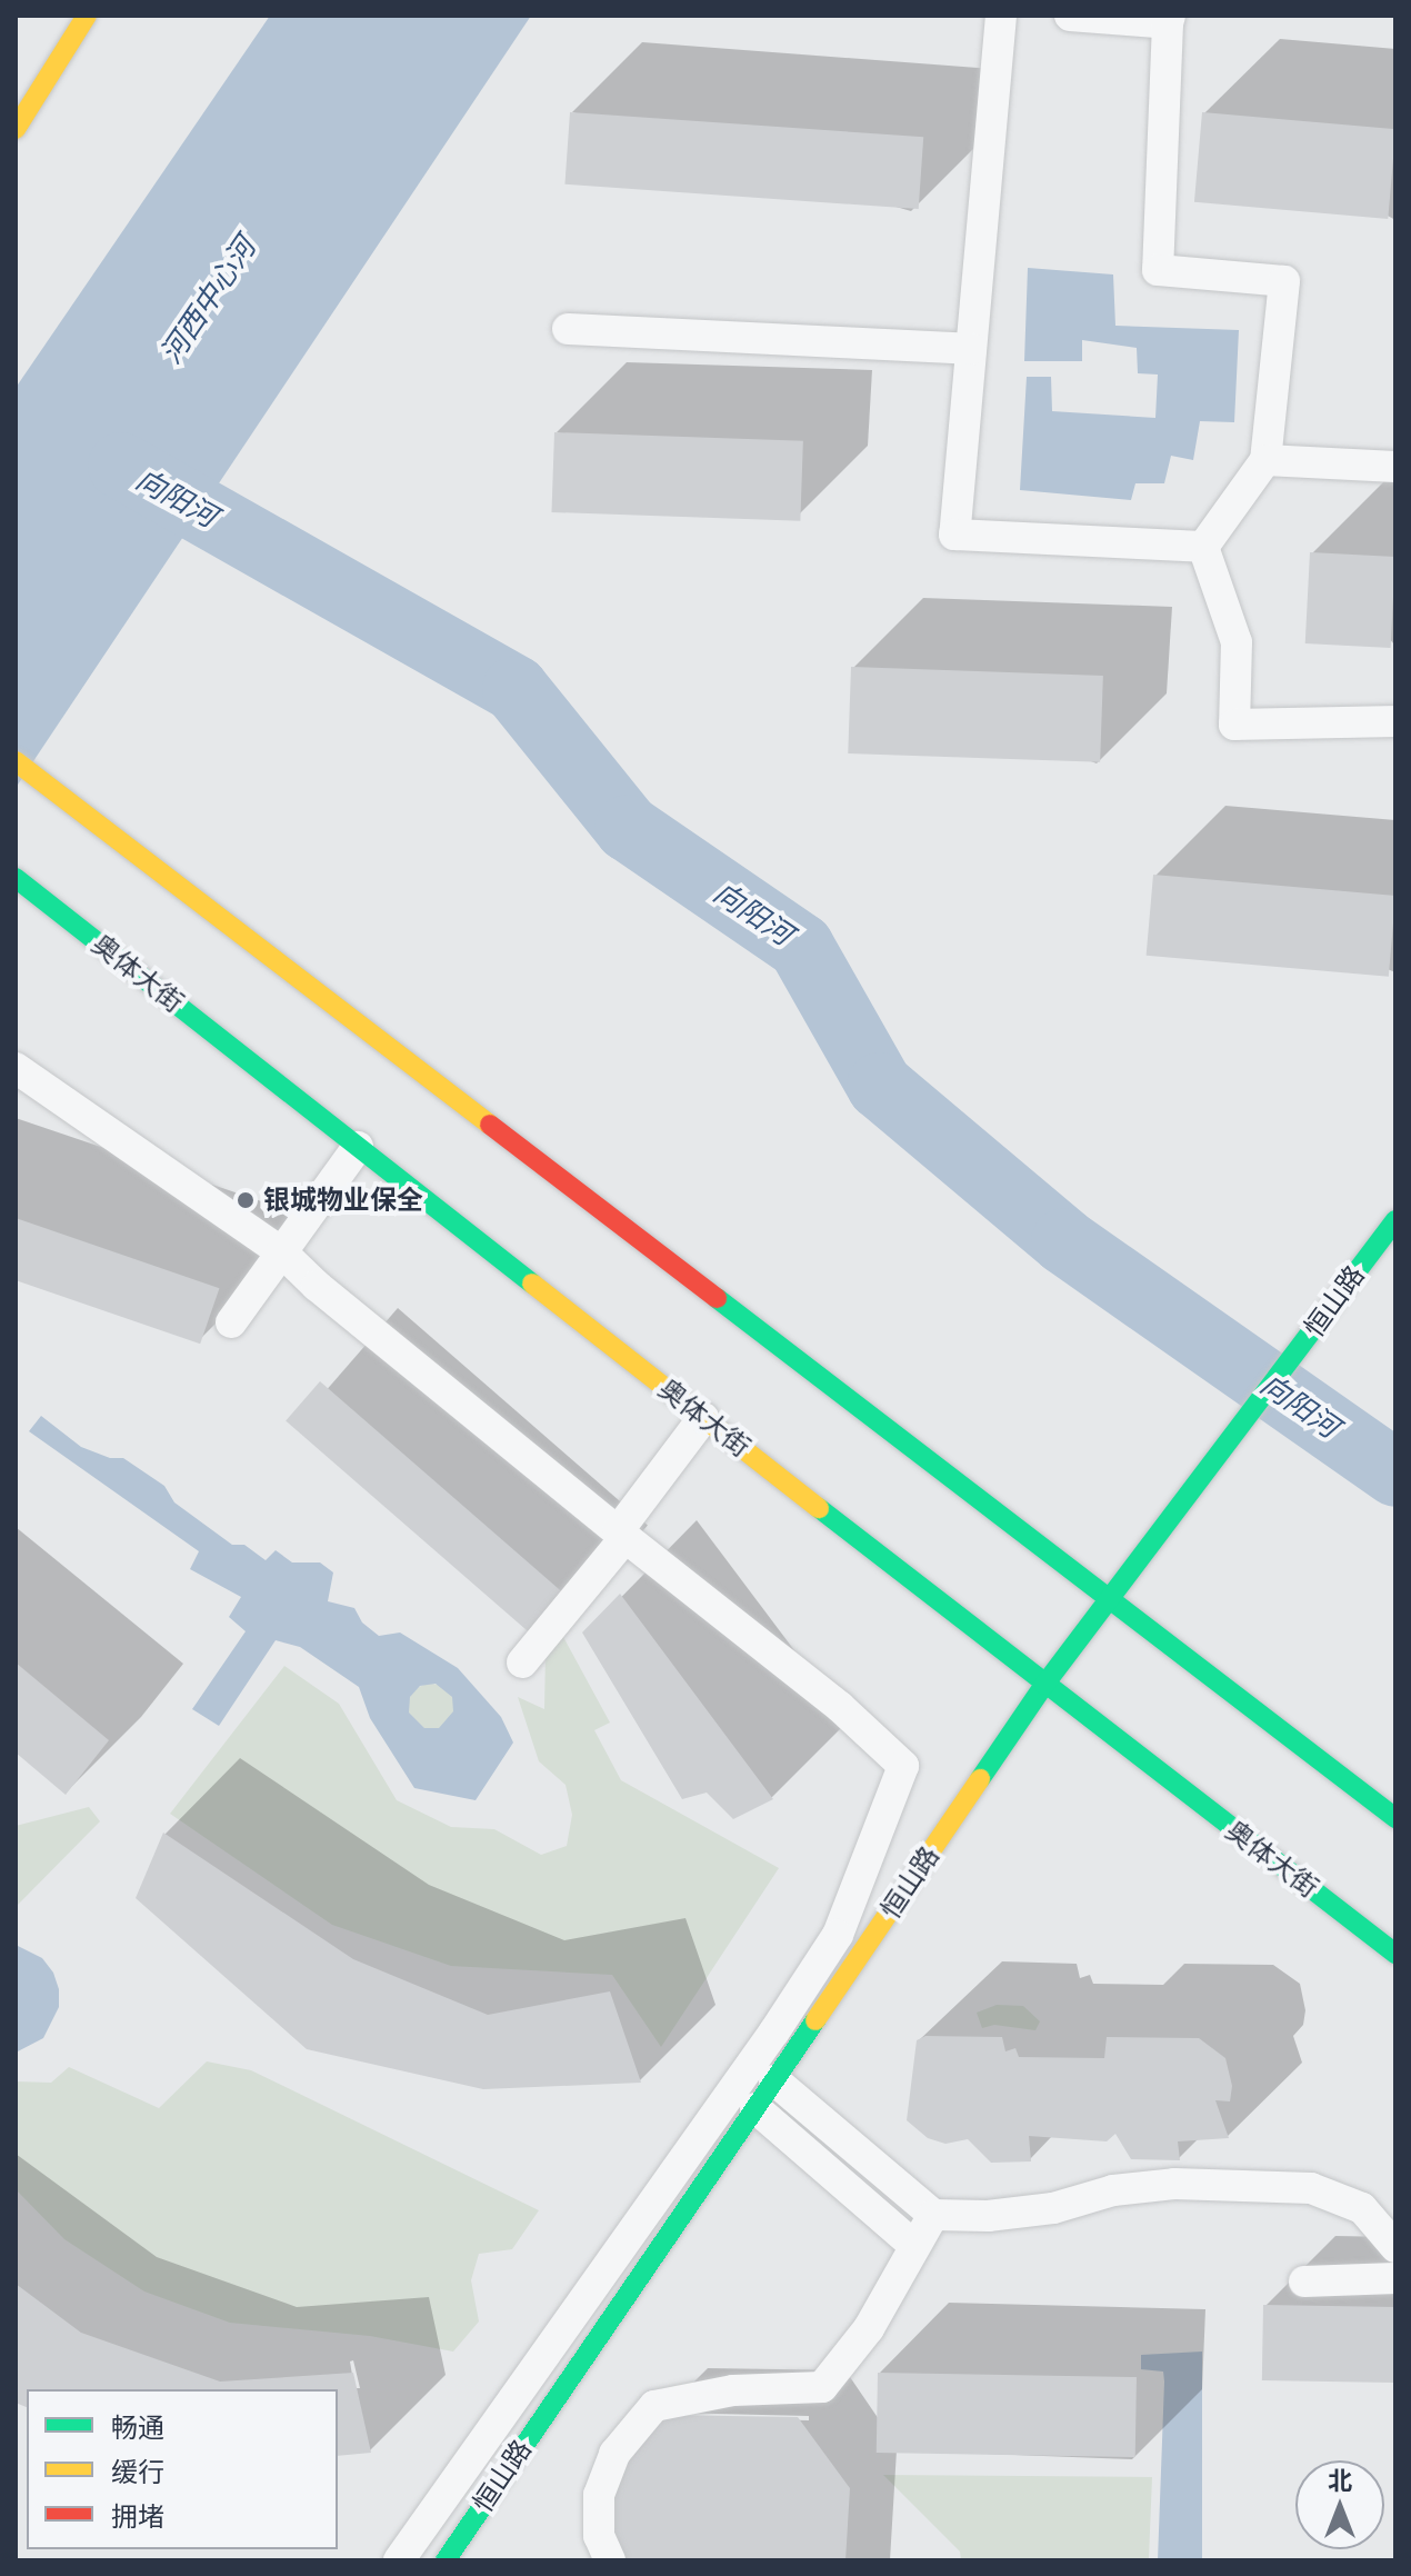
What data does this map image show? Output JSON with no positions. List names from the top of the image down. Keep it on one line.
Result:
{"streets":{"main road":["奥体大街","恒山路"]},"crossings":[["奥体大街","恒山路"]],"water":["河西中心河","向阳河"],"places":["银城物业保全"],"legend":["畅通","缓行","拥堵"],"north":"top"}
